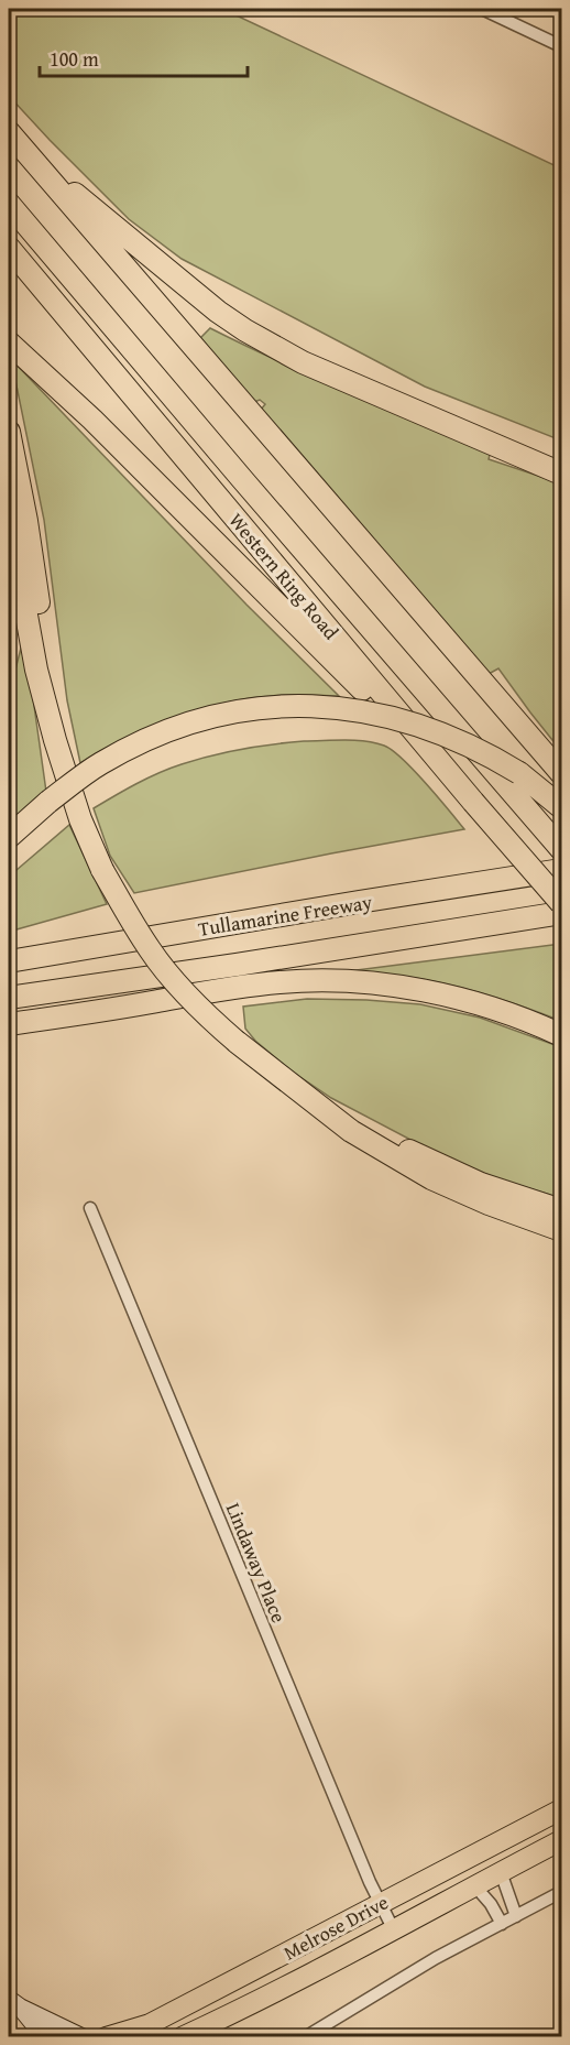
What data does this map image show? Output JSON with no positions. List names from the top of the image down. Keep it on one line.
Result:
{"streets":{"highway":["Western Ring Road","Tullamarine Freeway"],"main road":["Melrose Drive"],"street":["Lindaway Place"]},"crossings":[["Lindaway Place","Melrose Drive"]],"scale_bar":"100 m"}
